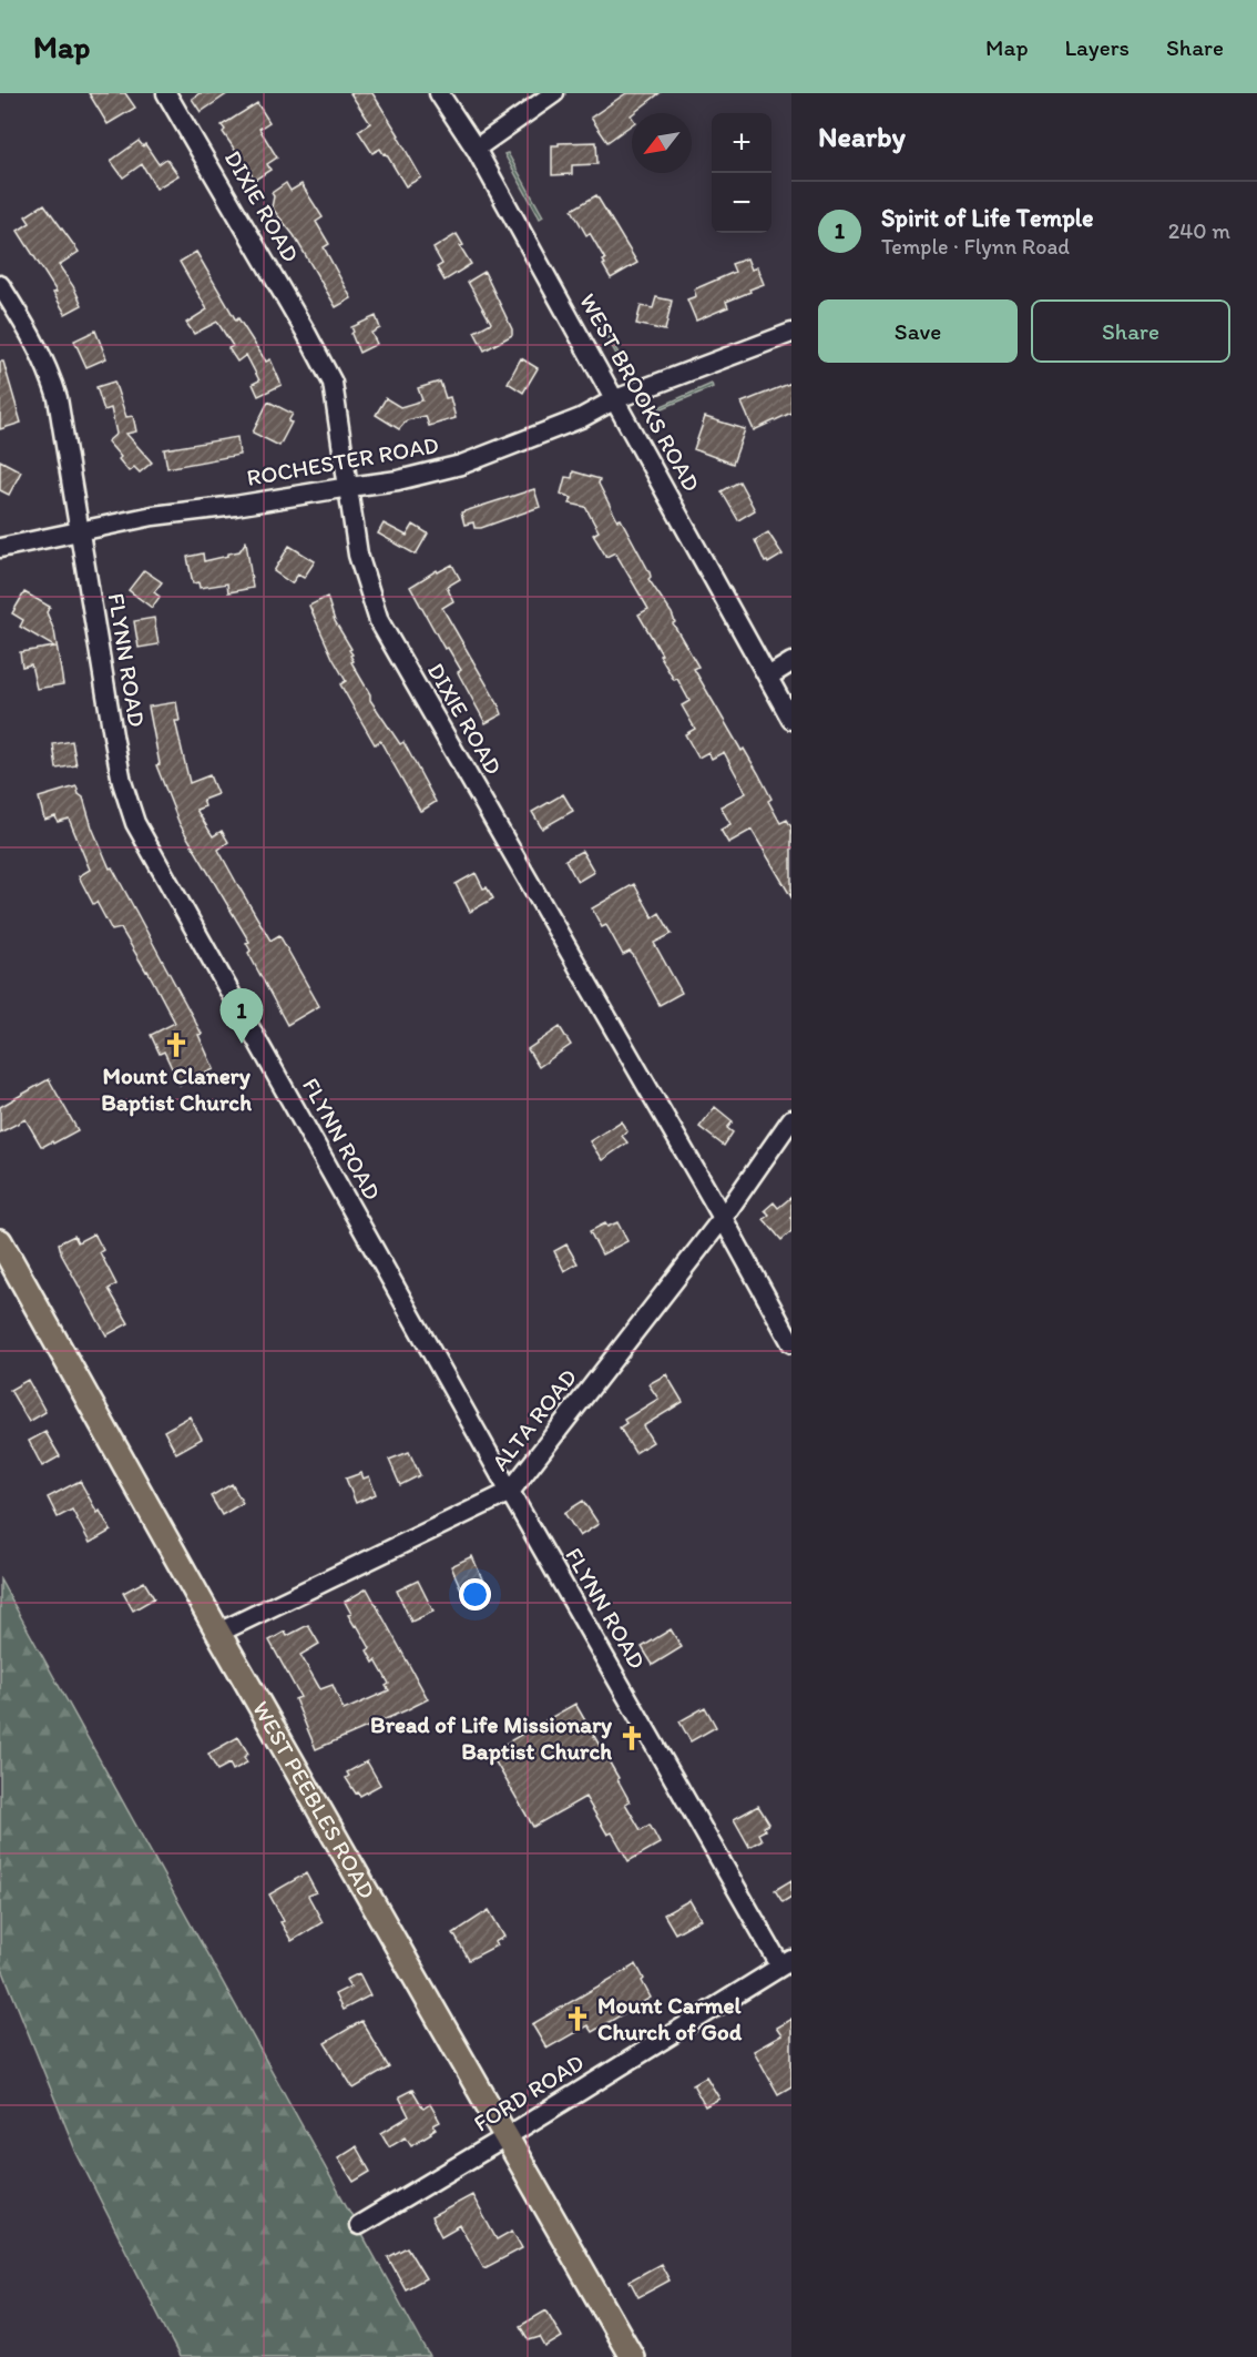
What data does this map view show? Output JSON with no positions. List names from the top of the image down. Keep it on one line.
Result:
{"streets":{"main road":["WEST PEEBLES ROAD"],"street":["DIXIE ROAD","WEST BROOKS ROAD","ROCHESTER ROAD","FLYNN ROAD","ALTA ROAD","FORD ROAD"]},"crossings":[["DIXIE ROAD","ROCHESTER ROAD"],["DIXIE ROAD","ALTA ROAD"],["WEST BROOKS ROAD","ROCHESTER ROAD"],["ROCHESTER ROAD","FLYNN ROAD"],["FLYNN ROAD","ALTA ROAD"],["FLYNN ROAD","FORD ROAD"],["ALTA ROAD","WEST PEEBLES ROAD"],["WEST PEEBLES ROAD","FORD ROAD"]],"places":{"church":["Mount Clanery Baptist Church","Bread of Life Missionary Baptist Church","Mount Carmel Church of God"]},"north":"bottom left","page":{"header":"Map","nav":["Map","Layers","Share"],"heading":"Nearby","map_buttons":["+","−"],"list":[{"mark":"1","name":"Spirit of Life Temple","note":"Temple · Flynn Road","value":"240 m"}],"buttons":["Save","Share"],"pins":"1"}}
